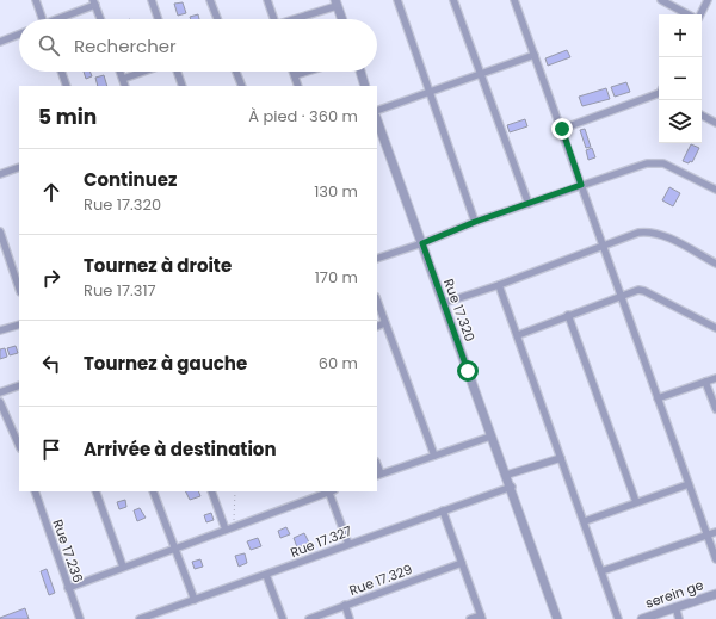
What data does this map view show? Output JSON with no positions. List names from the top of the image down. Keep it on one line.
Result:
{"streets":{"street":["Rue 17.320","Rue 17.327","Rue 17.236","Rue 17.329","serein ge"]},"crossings":[["Rue 17.320","Rue 17.327"]],"page":{"map_buttons":["+","−"],"search":"Rechercher","heading":["5 min","À pied · 360 m"],"list":[["Continuez","Rue 17.320","130 m"],["Tournez à droite","Rue 17.317","170 m"],["Tournez à gauche","60 m"],"Arrivée à destination"]}}
